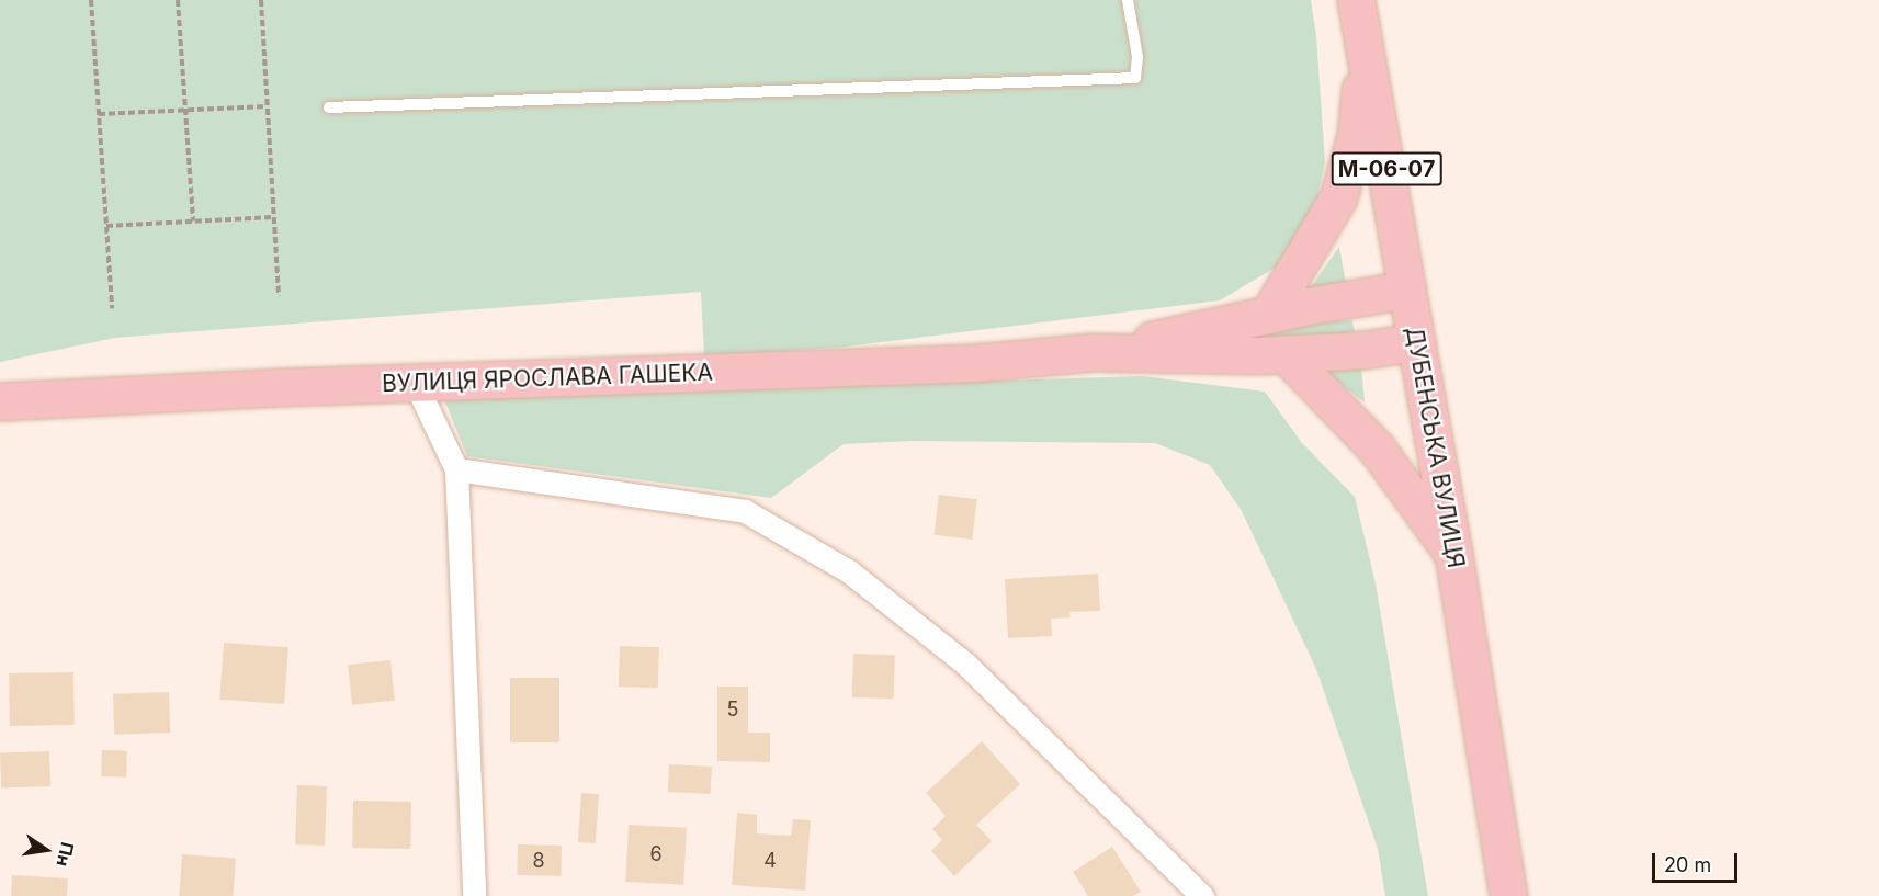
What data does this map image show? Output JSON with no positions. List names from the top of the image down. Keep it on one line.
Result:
{"streets":{"main road":["М-06-07","ВУЛИЦЯ ЯРОСЛАВА ГАШЕКА","ДУБЕНСЬКА ВУЛИЦЯ"]},"crossings":[["ВУЛИЦЯ ЯРОСЛАВА ГАШЕКА","ДУБЕНСЬКА ВУЛИЦЯ"]],"house_numbers":["5","6","8","4"],"scale_bar":"20 m","north":"right"}
